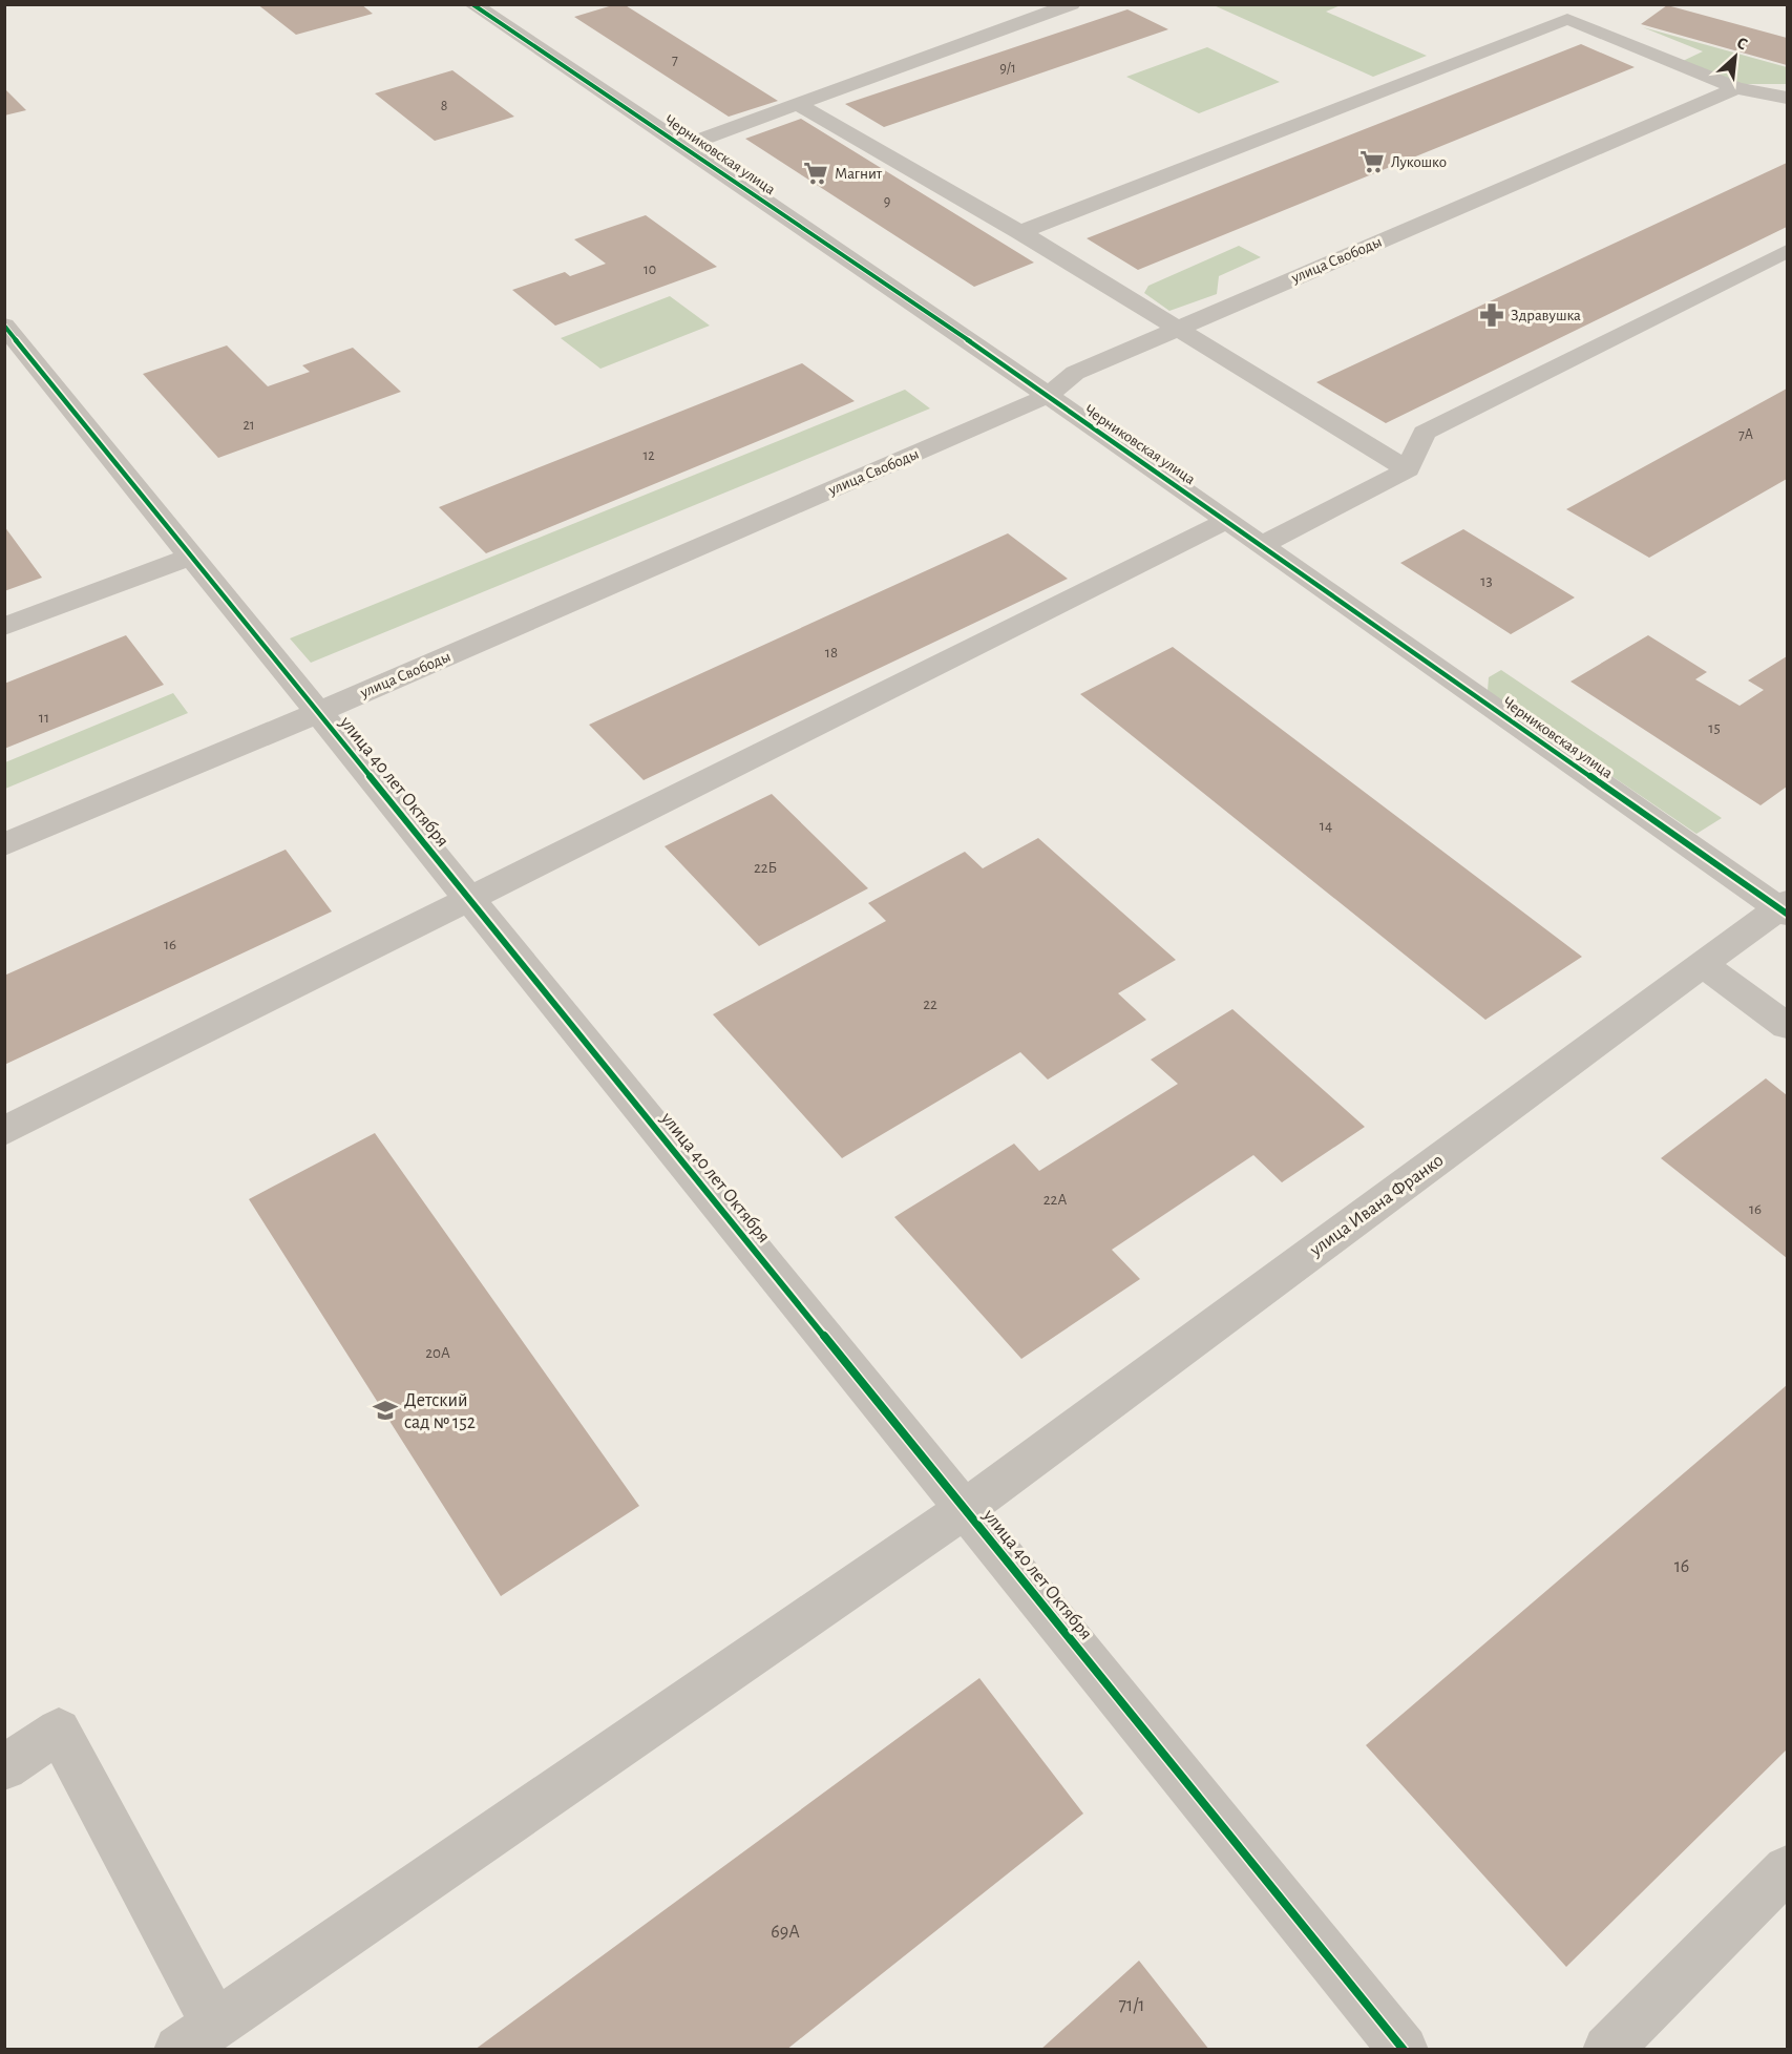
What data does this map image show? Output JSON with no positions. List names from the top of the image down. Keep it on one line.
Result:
{"streets":{"street":["Черниковская улица","улица Свободы","улица 40 лет Октября","улица Ивана Франко"]},"crossings":[["Черниковская улица","улица Свободы"],["Черниковская улица","улица Ивана Франко"],["улица Свободы","улица 40 лет Октября"],["улица 40 лет Октября","улица Ивана Франко"]],"places":{"supermarket":["Лукошко","Магнит"],"pharmacy":["Здравушка"],"school or university":["Детский сад № 152"]},"house_numbers":["7","9/1","8","9","10","21","7А","12","13","18","11","15","14","22Б","16","22","22А","16","20А","16","69А","71/1"],"north":"top right"}
